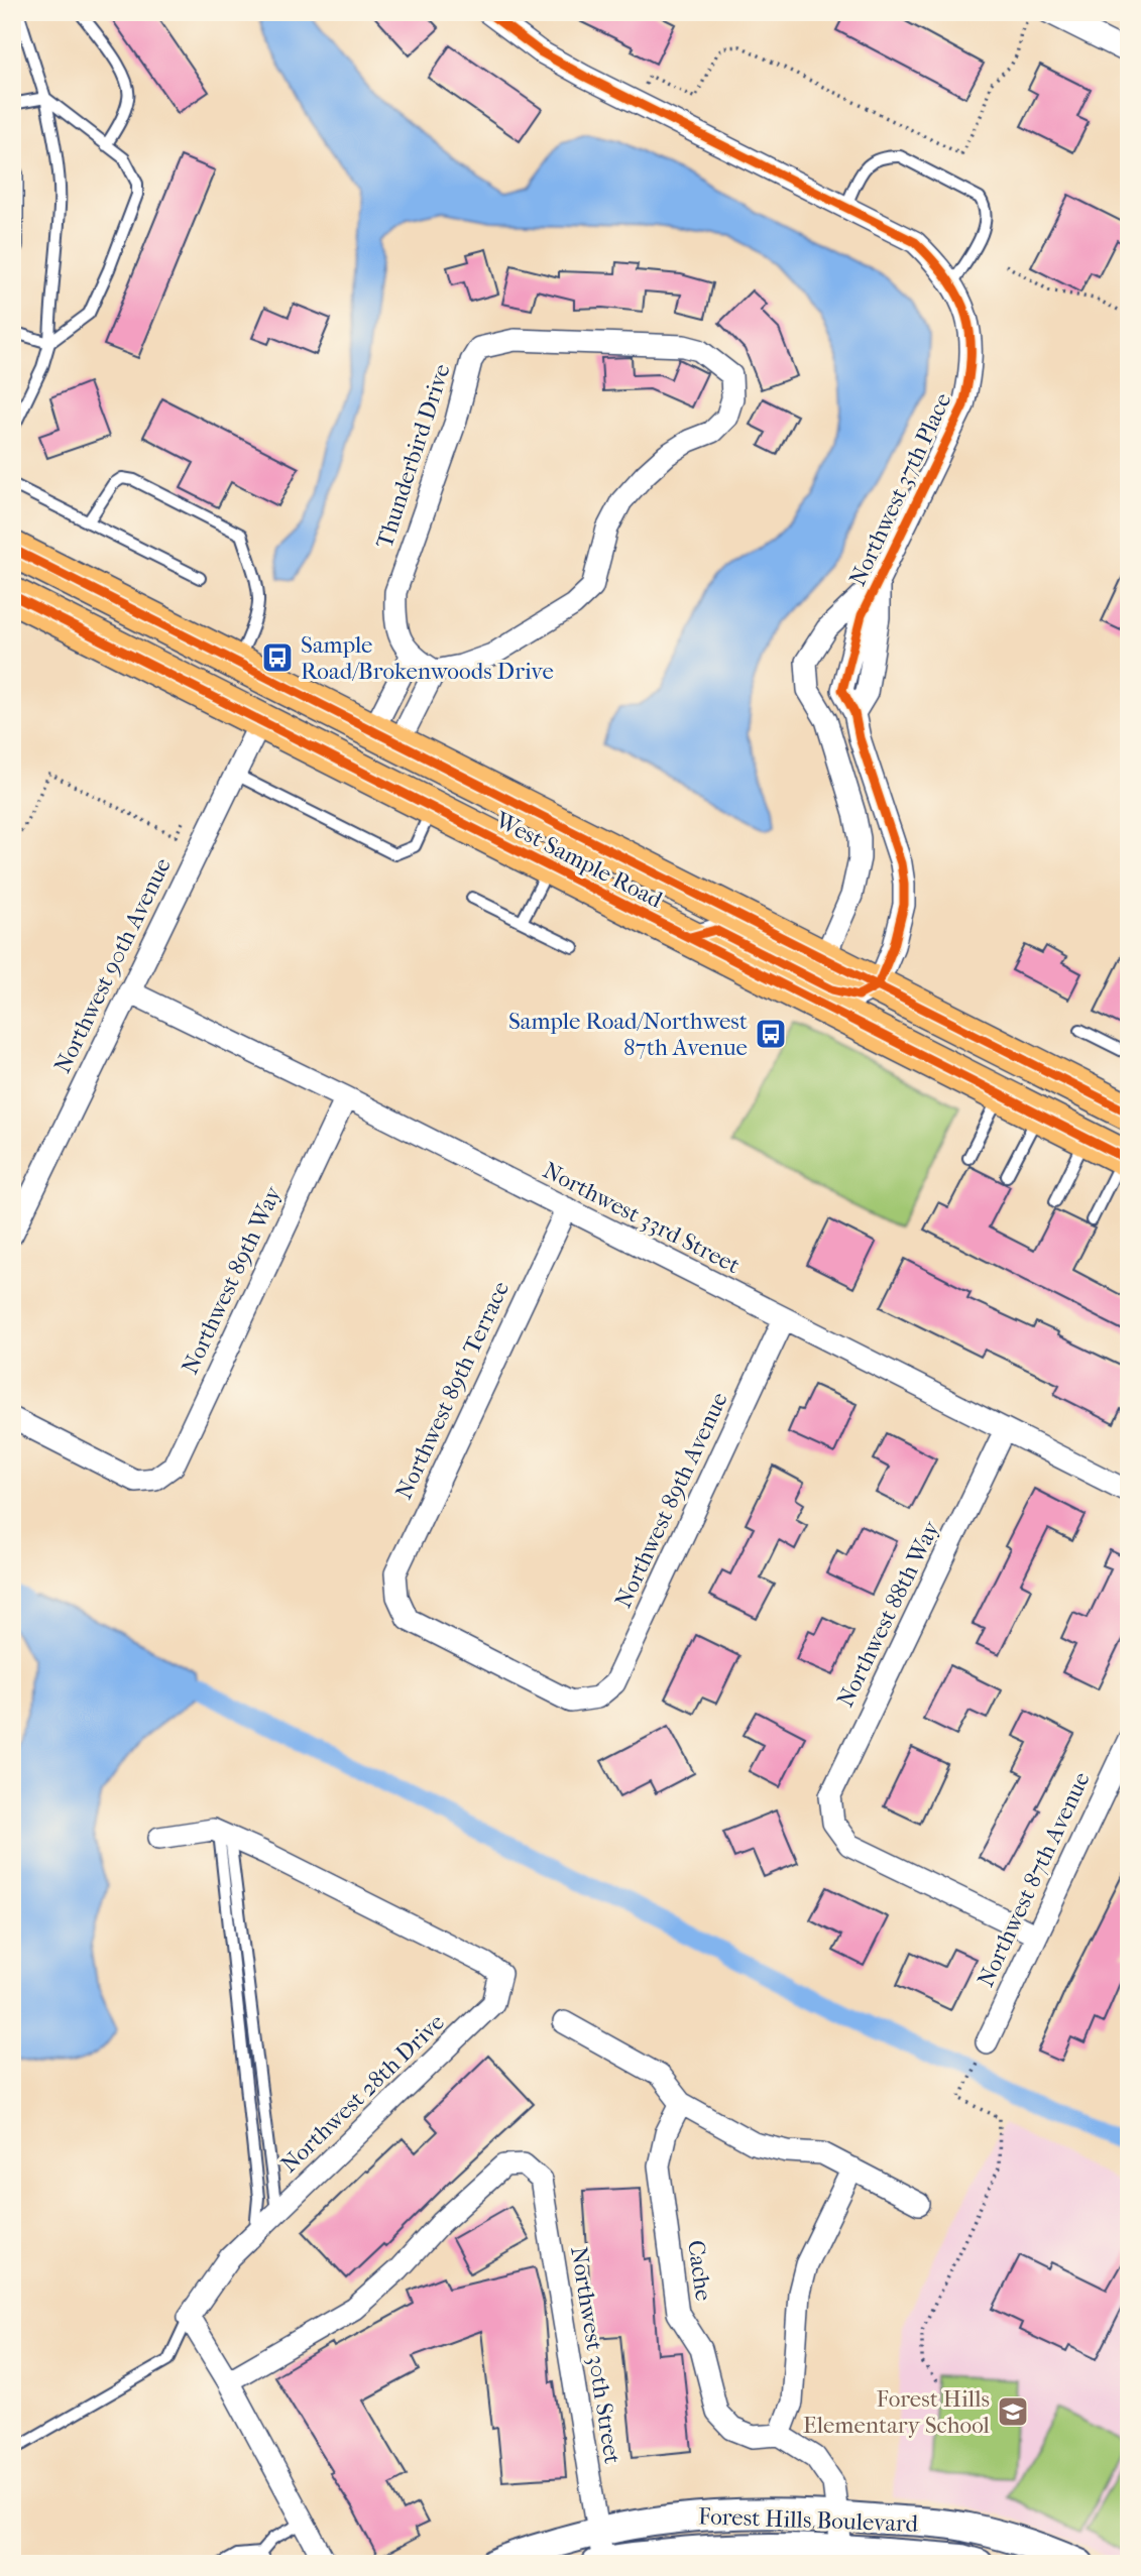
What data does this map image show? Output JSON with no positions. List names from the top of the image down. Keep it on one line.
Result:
{"streets":{"main road":["West Sample Road"],"street":["Thunderbird Drive","Northwest 37th Place","Northwest 90th Avenue","Northwest 33rd Street","Northwest 89th Way","Northwest 89th Terrace","Northwest 89th Avenue","Northwest 88th Way","Northwest 87th Avenue","Northwest 28th Drive","Cache","Northwest 30th Street","Forest Hills Boulevard"]},"crossings":[["Northwest 37th Place","West Sample Road"],["West Sample Road","Northwest 90th Avenue"],["Northwest 90th Avenue","Northwest 33rd Street"],["Northwest 33rd Street","Northwest 89th Way"],["Northwest 33rd Street","Northwest 89th Terrace"],["Northwest 33rd Street","Northwest 89th Avenue"],["Northwest 33rd Street","Northwest 88th Way"],["Northwest 89th Terrace","Northwest 89th Avenue"],["Northwest 88th Way","Northwest 87th Avenue"],["Northwest 30th Street","Forest Hills Boulevard"]],"places":{"bus stop":["Sample Road/Brokenwoods Drive","Sample Road/Northwest 87th Avenue"],"school or university":["Forest Hills Elementary School"]}}
